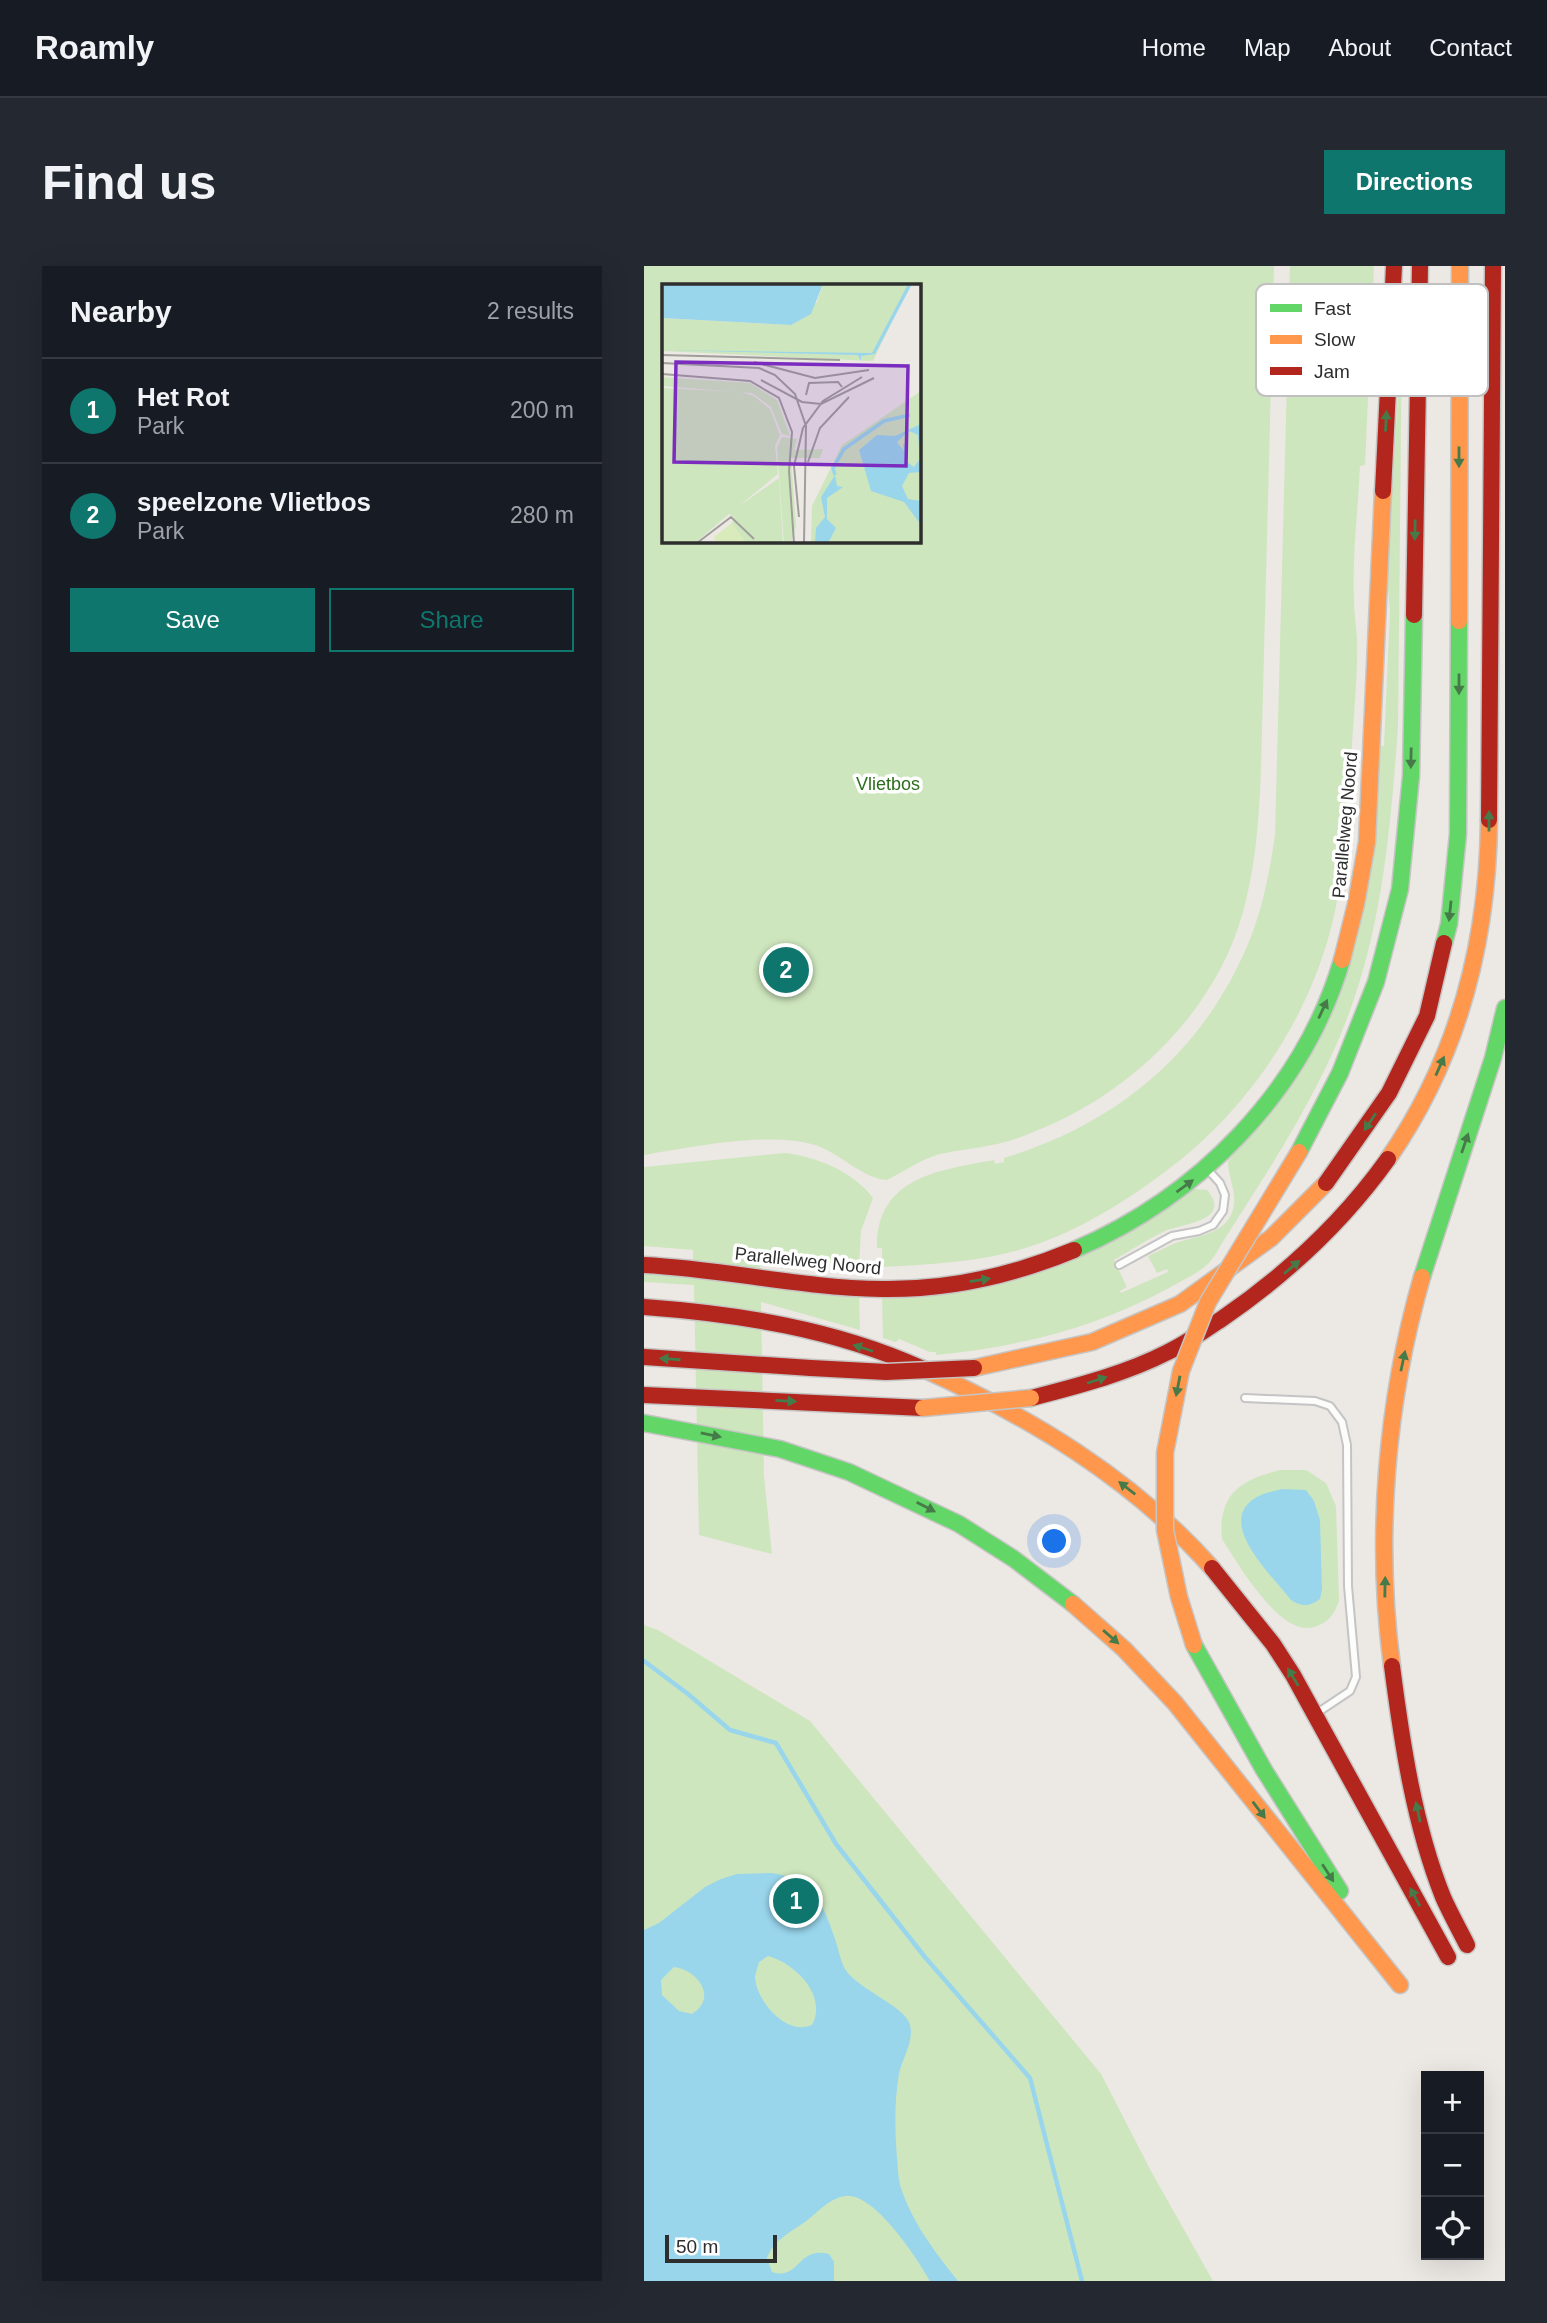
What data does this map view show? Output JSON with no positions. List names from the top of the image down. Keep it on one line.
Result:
{"streets":{"highway":["Parallelweg Noord"]},"one_way":["Parallelweg Noord"],"parks":["Vlietbos"],"legend":["Fast","Slow","Jam"],"scale_bar":"50 m","page":{"header":"Roamly","nav":["Home","Map","About","Contact"],"buttons":["Directions",["Save","Share"]],"title":"Find us","heading":["Nearby","2 results"],"list":[{"mark":"1","name":"Het Rot","note":"Park","value":"200 m"},{"mark":"2","name":"speelzone Vlietbos","note":"Park","value":"280 m"}],"pins":["2","1"],"map_buttons":["+","−"],"scale":"50 m"}}
